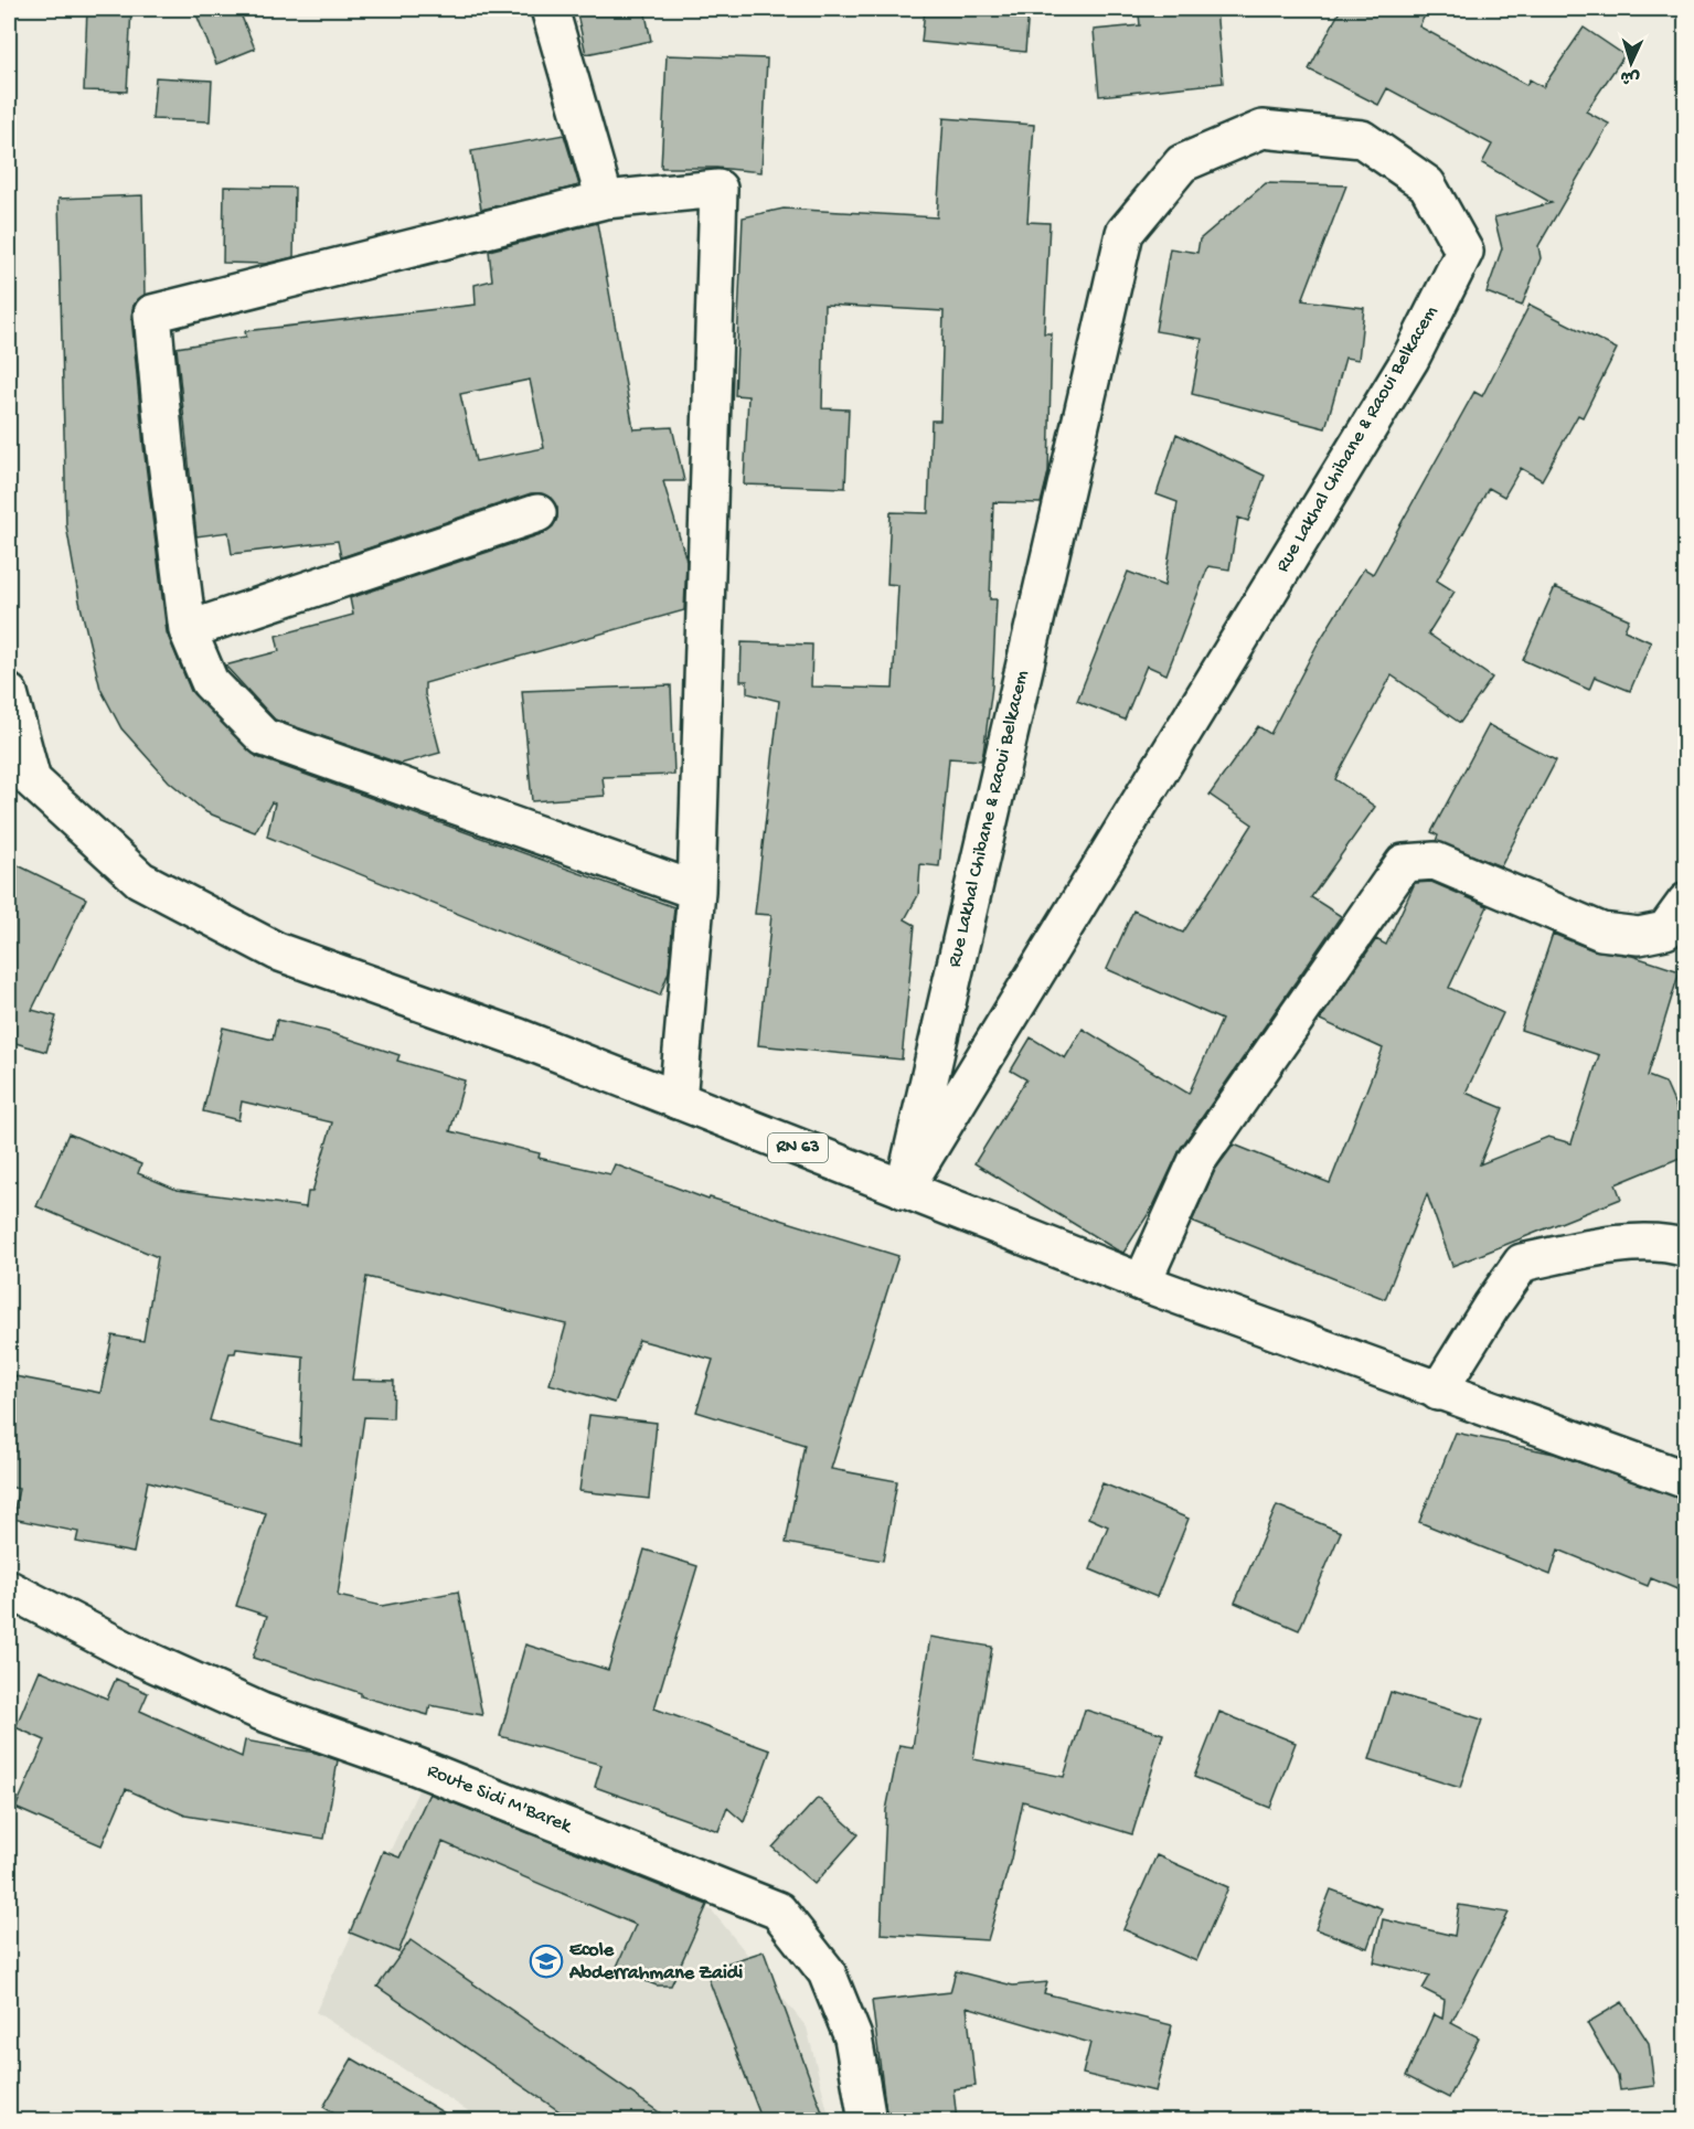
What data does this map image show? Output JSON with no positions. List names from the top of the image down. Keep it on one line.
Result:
{"streets":{"street":["Rue Lakhal Chibane & Raoui Belkacem","RN 63","Route Sidi M'Barek"]},"crossings":[["Rue Lakhal Chibane & Raoui Belkacem","RN 63"]],"places":{"school or university":["Ecole Abderrahmane Zaidi"]},"north":"bottom"}
